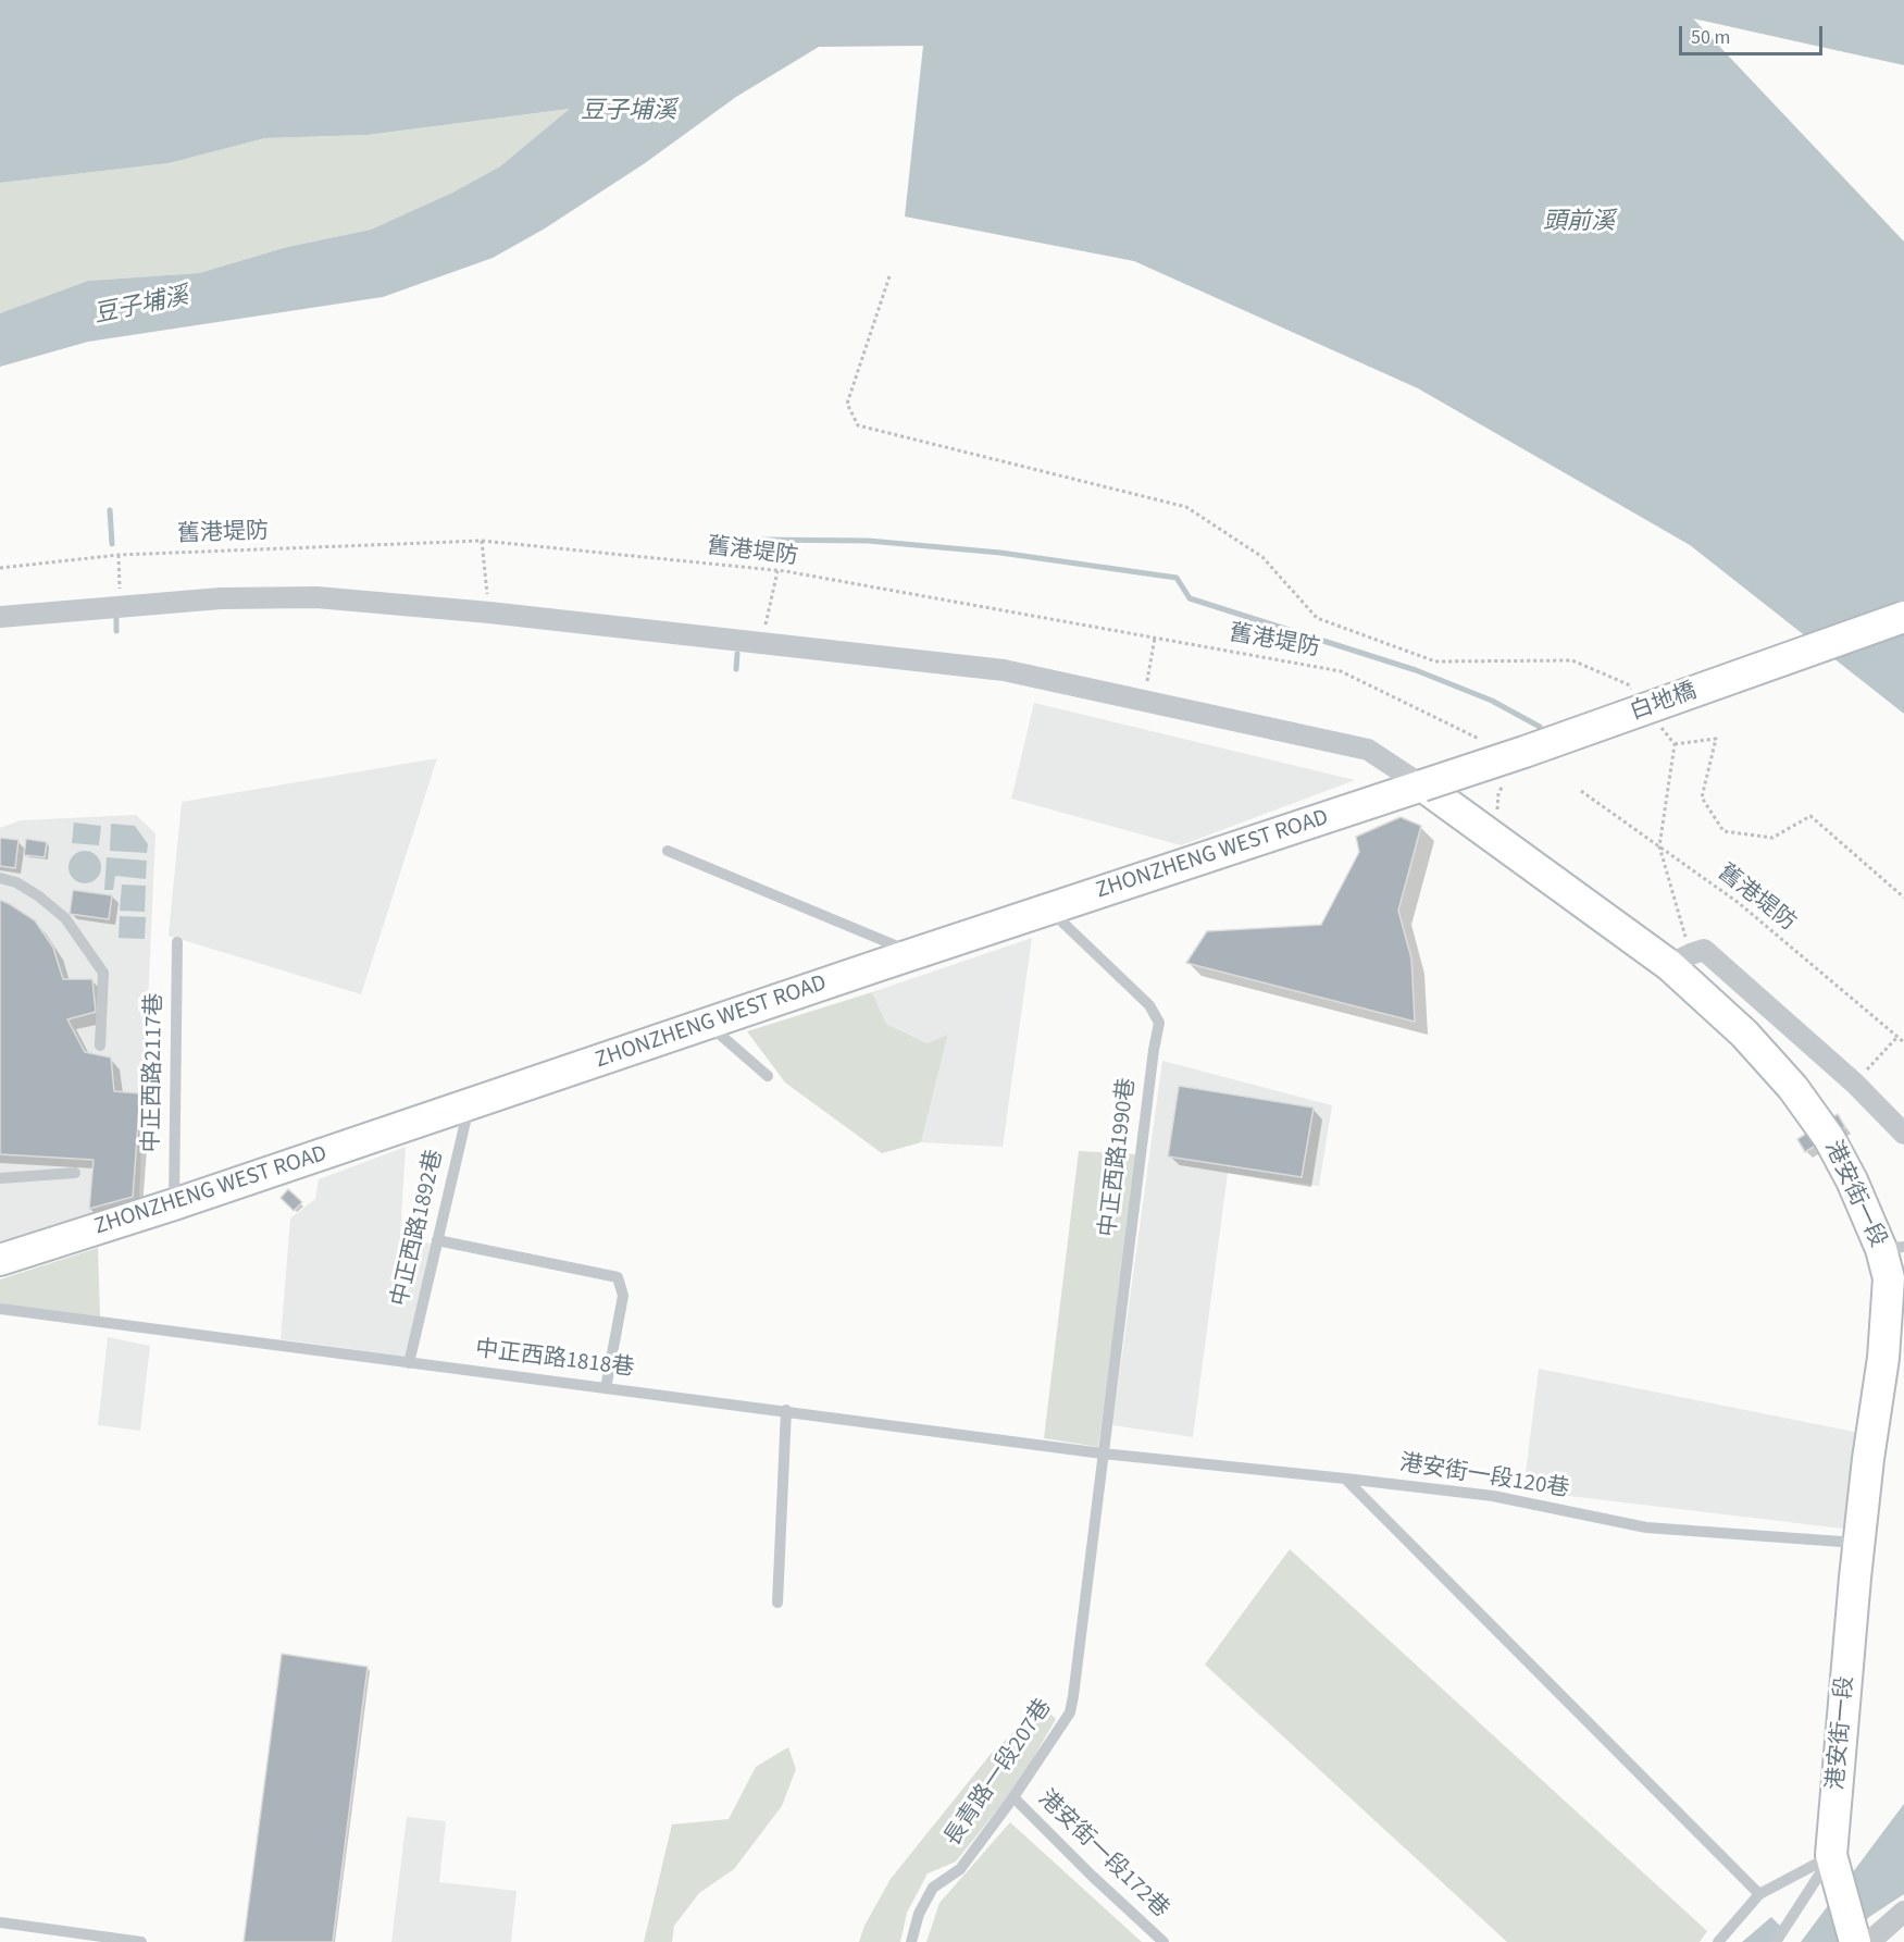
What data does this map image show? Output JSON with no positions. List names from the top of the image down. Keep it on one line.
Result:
{"streets":{"main road":["白地橋","ZHONZHENG WEST ROAD","港安街一段"],"lane":["中正西路2117巷","中正西路1990巷","中正西路1892巷","中正西路1818巷","港安街一段120巷","長青路一段207巷","港安街一段172巷"],"path":["舊港堤防"]},"crossings":[["白地橋","ZHONZHENG WEST ROAD"],["白地橋","港安街一段"],["ZHONZHENG WEST ROAD","中正西路2117巷"],["ZHONZHENG WEST ROAD","中正西路1990巷"],["ZHONZHENG WEST ROAD","港安街一段"],["ZHONZHENG WEST ROAD","中正西路1892巷"],["中正西路1990巷","中正西路1818巷"],["中正西路1990巷","港安街一段120巷"],["中正西路1990巷","長青路一段207巷"],["港安街一段","港安街一段120巷"],["中正西路1892巷","中正西路1818巷"],["中正西路1818巷","港安街一段120巷"],["中正西路1818巷","長青路一段207巷"],["港安街一段120巷","長青路一段207巷"],["長青路一段207巷","港安街一段172巷"]],"water":["豆子埔溪","頭前溪"],"scale_bar":"50 m"}
